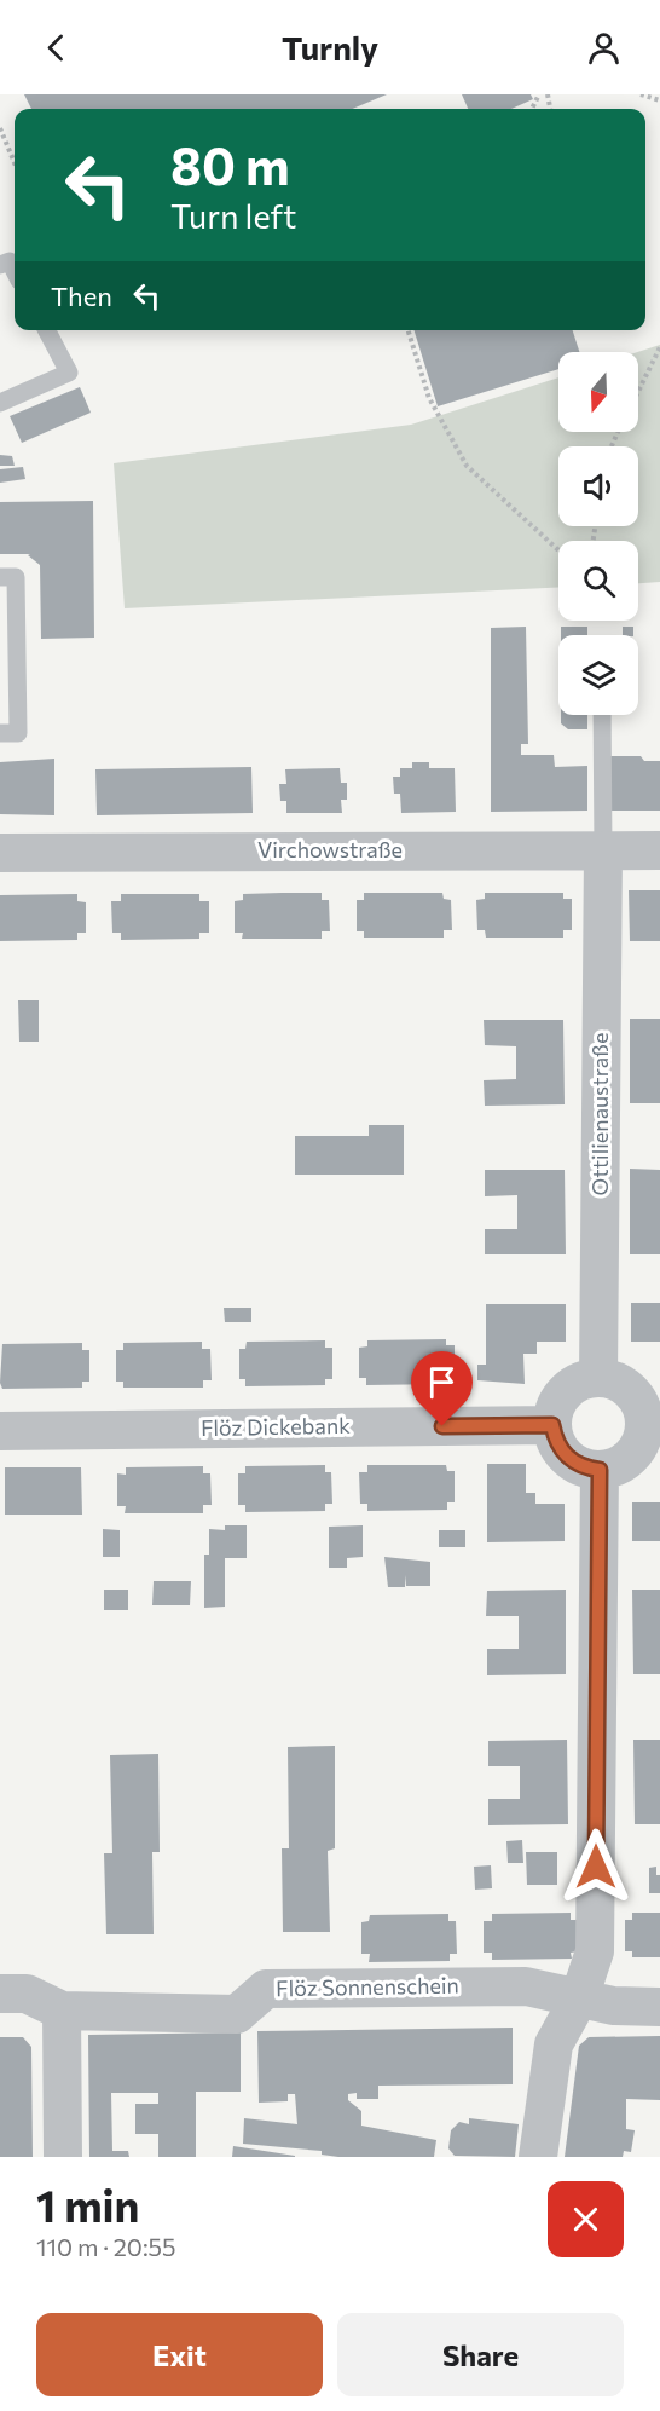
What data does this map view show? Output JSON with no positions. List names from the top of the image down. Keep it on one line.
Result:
{"streets":{"street":["Virchowstraße","Ottilienaustraße","Flöz Dickebank","Flöz Sonnenschein"]},"crossings":[["Virchowstraße","Ottilienaustraße"],["Ottilienaustraße","Flöz Dickebank"]],"north":"bottom","page":{"header":"Turnly","turn":["80 m","Turn left"],"then":"Then","heading":["1 min","110 m · 20:55"],"buttons":["Exit","Share"]}}
